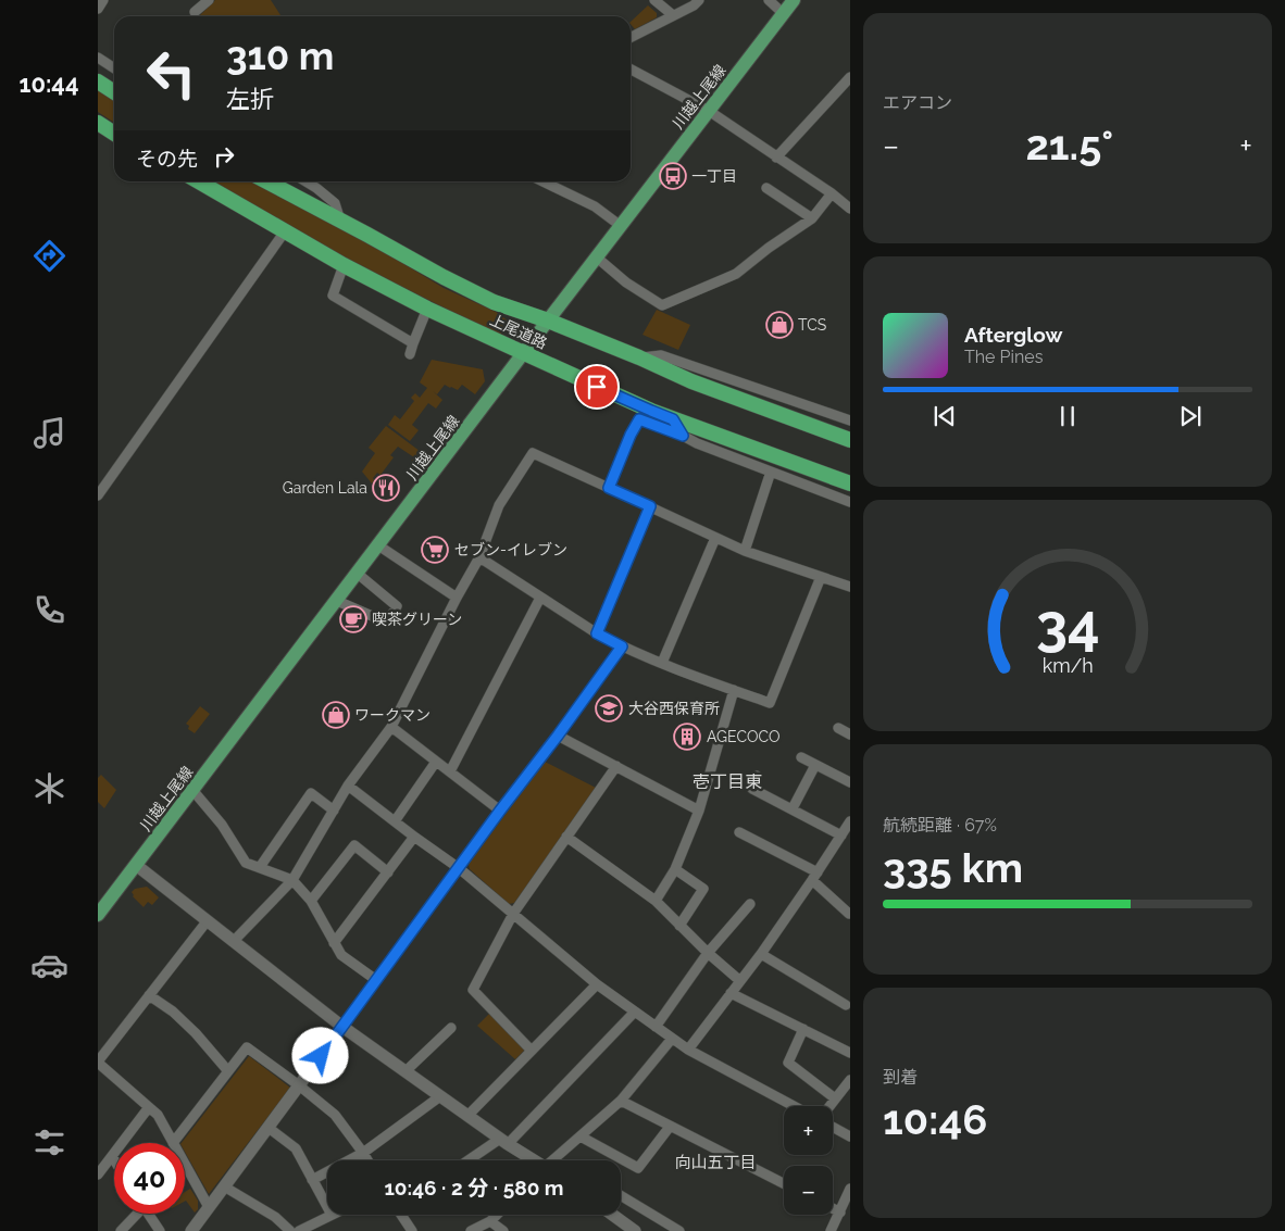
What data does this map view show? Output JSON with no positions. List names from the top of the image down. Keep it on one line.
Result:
{"streets":{"highway":["上尾道路"],"main road":["川越上尾線"]},"crossings":[["川越上尾線","上尾道路"]],"districts":["壱丁目東","向山五丁目"],"places":{"bus stop":["一丁目"],"shop":["TCS","ワークマン"],"restaurant":["Garden Lala"],"supermarket":["セブン-イレブン"],"cafe":["喫茶グリーン"],"school or university":["大谷西保育所"],"building":["AGECOCO"]},"page":{"tabs":"10:44","tile":["エアコン",["航続距離 · 67%","335 km"],["到着","10:46"]],"turn":["310 m","左折"],"heat":["−","21.5°","+"],"then":"その先","song":["Afterglow","The Pines"],"map_buttons":["+","−"],"limit":"40","trip":"10:46 · 2 分 · 580 m","gauge":["34","km/h"]}}
